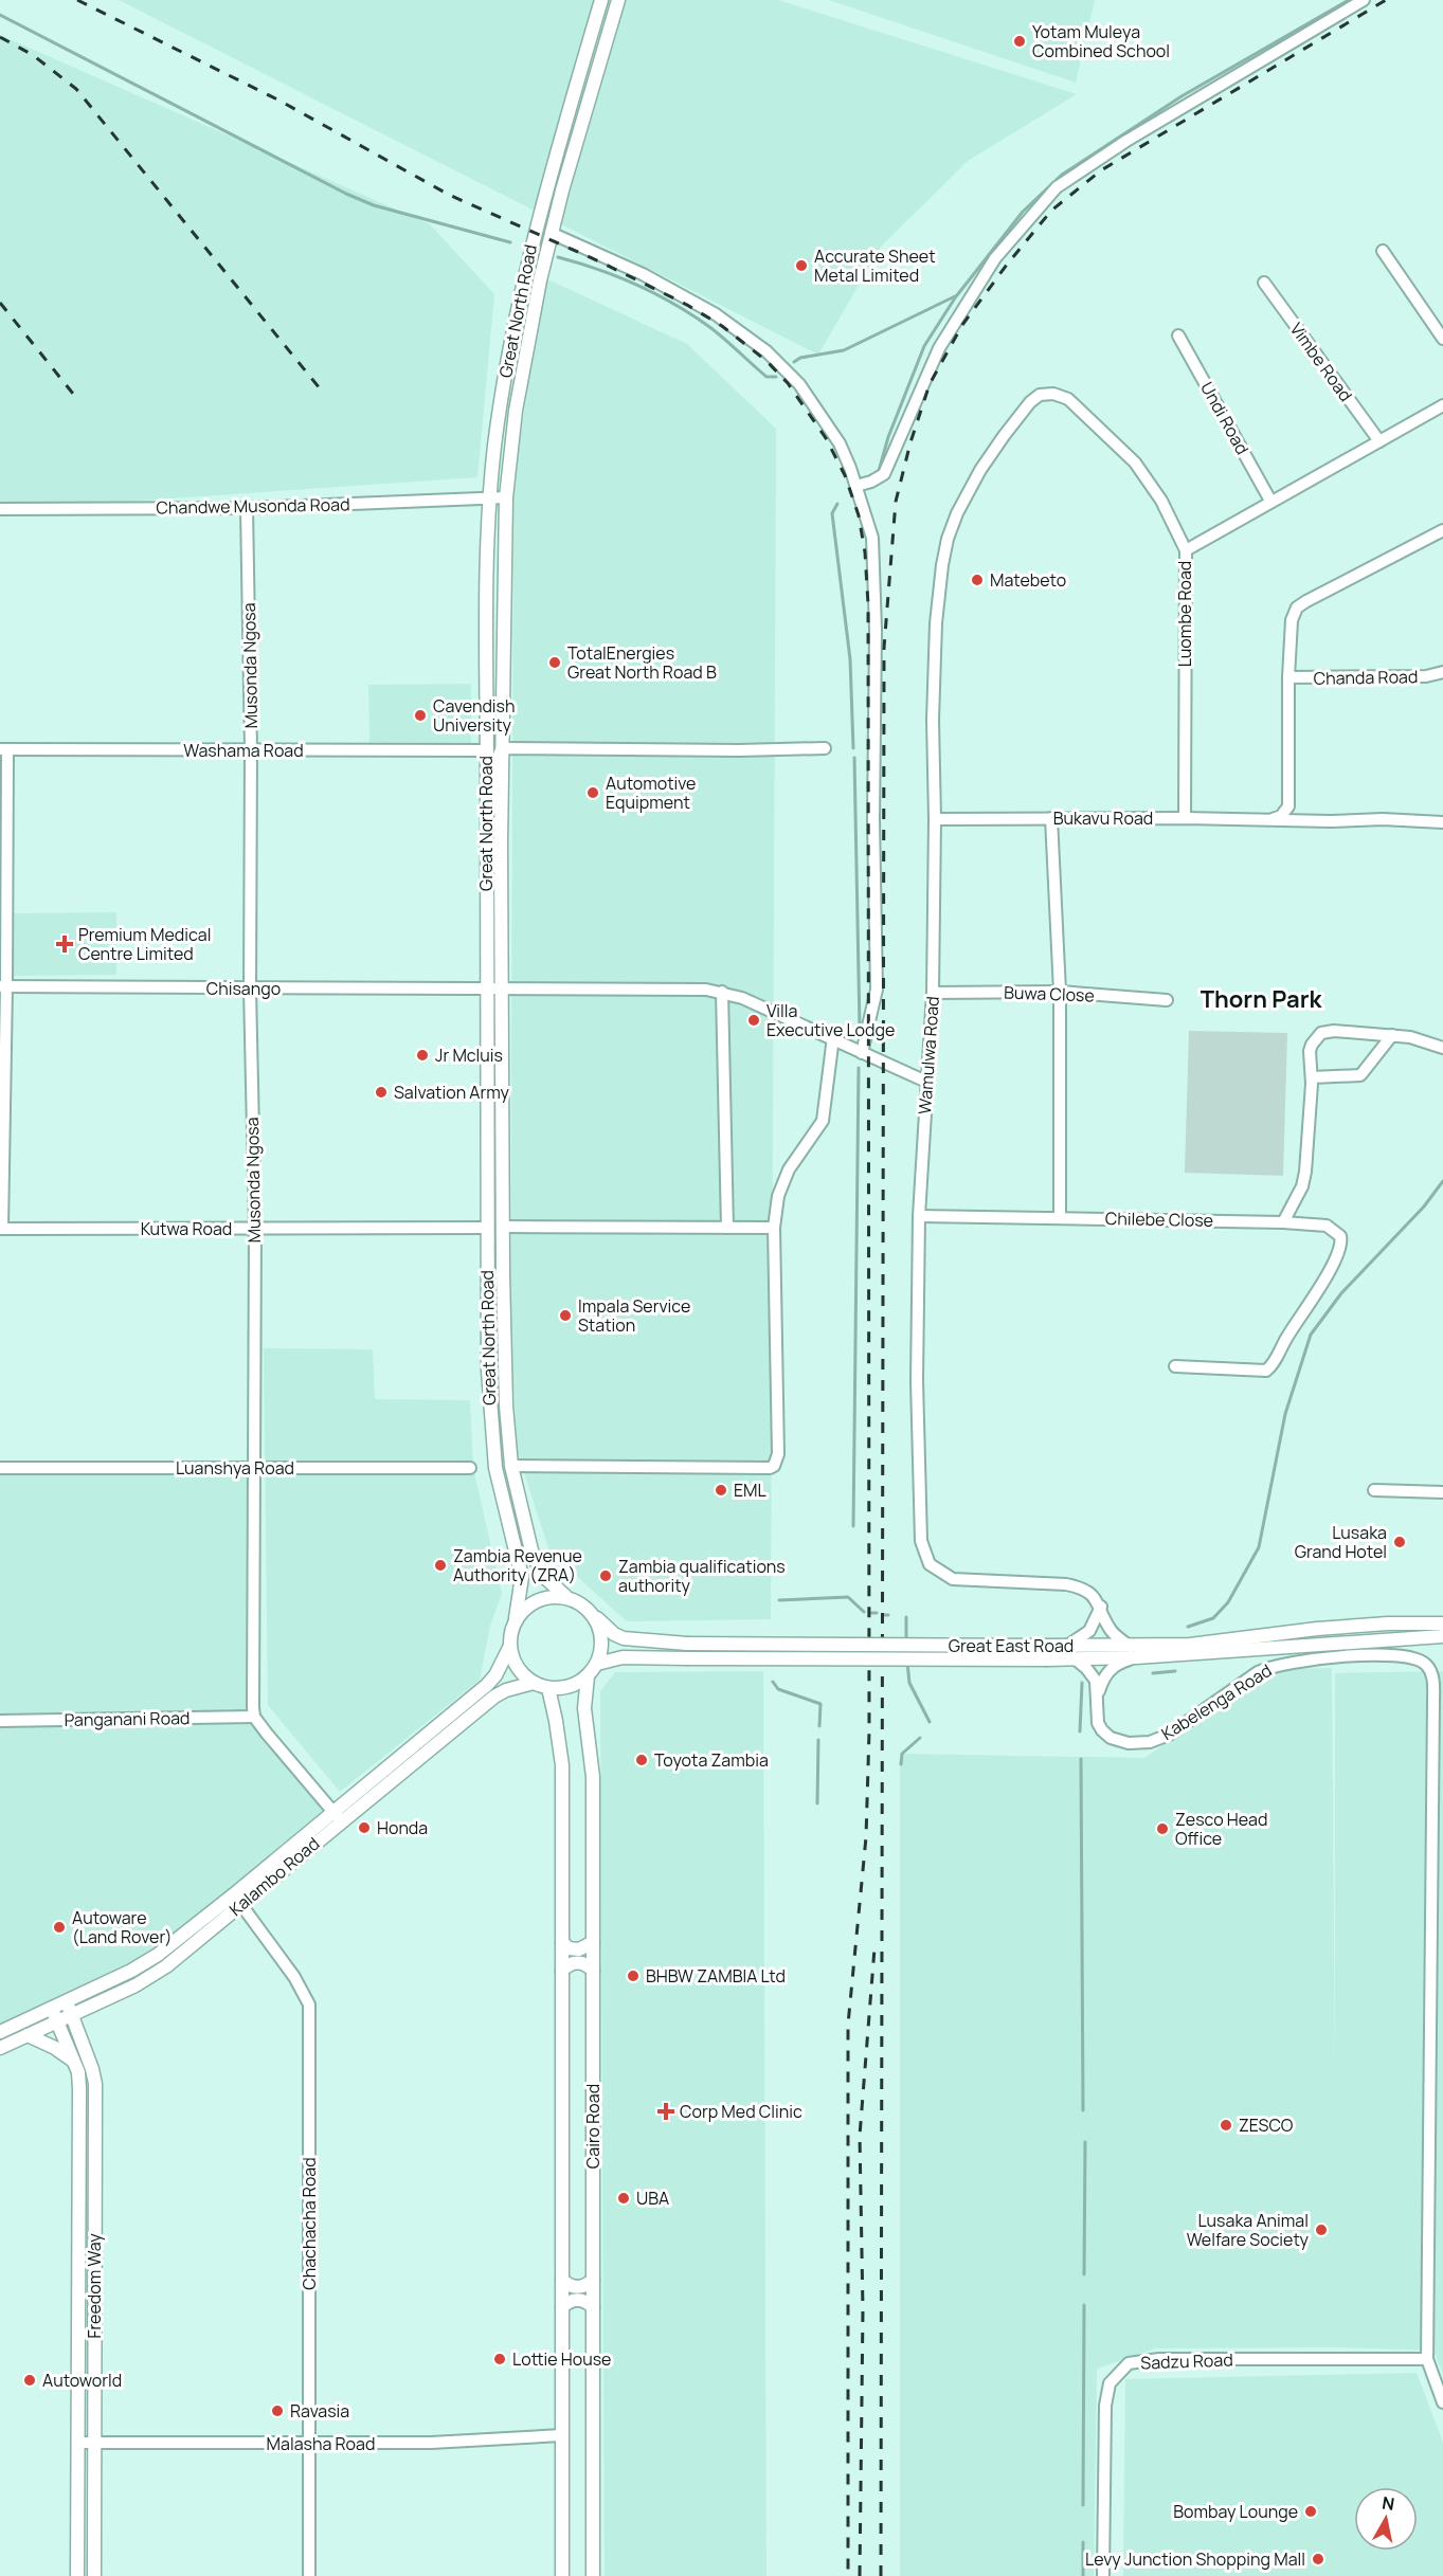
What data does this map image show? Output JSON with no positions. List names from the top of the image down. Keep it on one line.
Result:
{"streets":{"main road":["Great North Road","Great East Road","Kalambo Road","Cairo Road","Freedom Way"],"street":["Vimbe Road","Undi Road","Chandwe Musonda Road","Luombe Road","Musonda Ngosa","Chanda Road","Washama Road","Bukavu Road","Chisango","Buwa Close","Wamulwa Road","Chilebe Close","Kutwa Road","Luanshya Road","Kabelenga Road","Panganani Road","Chachacha Road","Sadzu Road","Malasha Road"]},"crossings":[["Great North Road","Chandwe Musonda Road"],["Great North Road","Washama Road"],["Great North Road","Chisango"],["Great North Road","Kutwa Road"],["Great North Road","Great East Road"],["Great North Road","Kalambo Road"],["Great North Road","Cairo Road"],["Chandwe Musonda Road","Musonda Ngosa"],["Luombe Road","Bukavu Road"],["Luombe Road","Wamulwa Road"],["Musonda Ngosa","Washama Road"],["Musonda Ngosa","Chisango"],["Musonda Ngosa","Kutwa Road"],["Musonda Ngosa","Luanshya Road"],["Musonda Ngosa","Panganani Road"],["Bukavu Road","Wamulwa Road"],["Chisango","Wamulwa Road"],["Buwa Close","Wamulwa Road"],["Wamulwa Road","Chilebe Close"],["Wamulwa Road","Great East Road"],["Great East Road","Kabelenga Road"],["Great East Road","Kalambo Road"],["Great East Road","Cairo Road"],["Kabelenga Road","Sadzu Road"],["Kalambo Road","Cairo Road"],["Kalambo Road","Chachacha Road"],["Kalambo Road","Freedom Way"],["Cairo Road","Malasha Road"],["Chachacha Road","Malasha Road"],["Freedom Way","Malasha Road"]],"districts":["Thorn Park"],"places":{"other":["Yotam Muleya Combined School","Accurate Sheet Metal Limited","Matebeto","TotalEnergies Great North Road B","Cavendish University","Automotive Equipment","Villa Executive Lodge","Jr Mcluis","Salvation Army","Impala Service Station","EML","Lusaka Grand Hotel","Zambia Revenue Authority (ZRA)","Zambia qualifications authority","Toyota Zambia","Honda","Zesco Head Office","Autoware (Land Rover)","BHBW ZAMBIA Ltd","ZESCO","UBA","Lusaka Animal Welfare Society","Lottie House","Autoworld","Ravasia","Bombay Lounge","Levy Junction Shopping Mall"],"health":["Premium Medical Centre Limited","Corp Med Clinic"]},"north":"top"}
